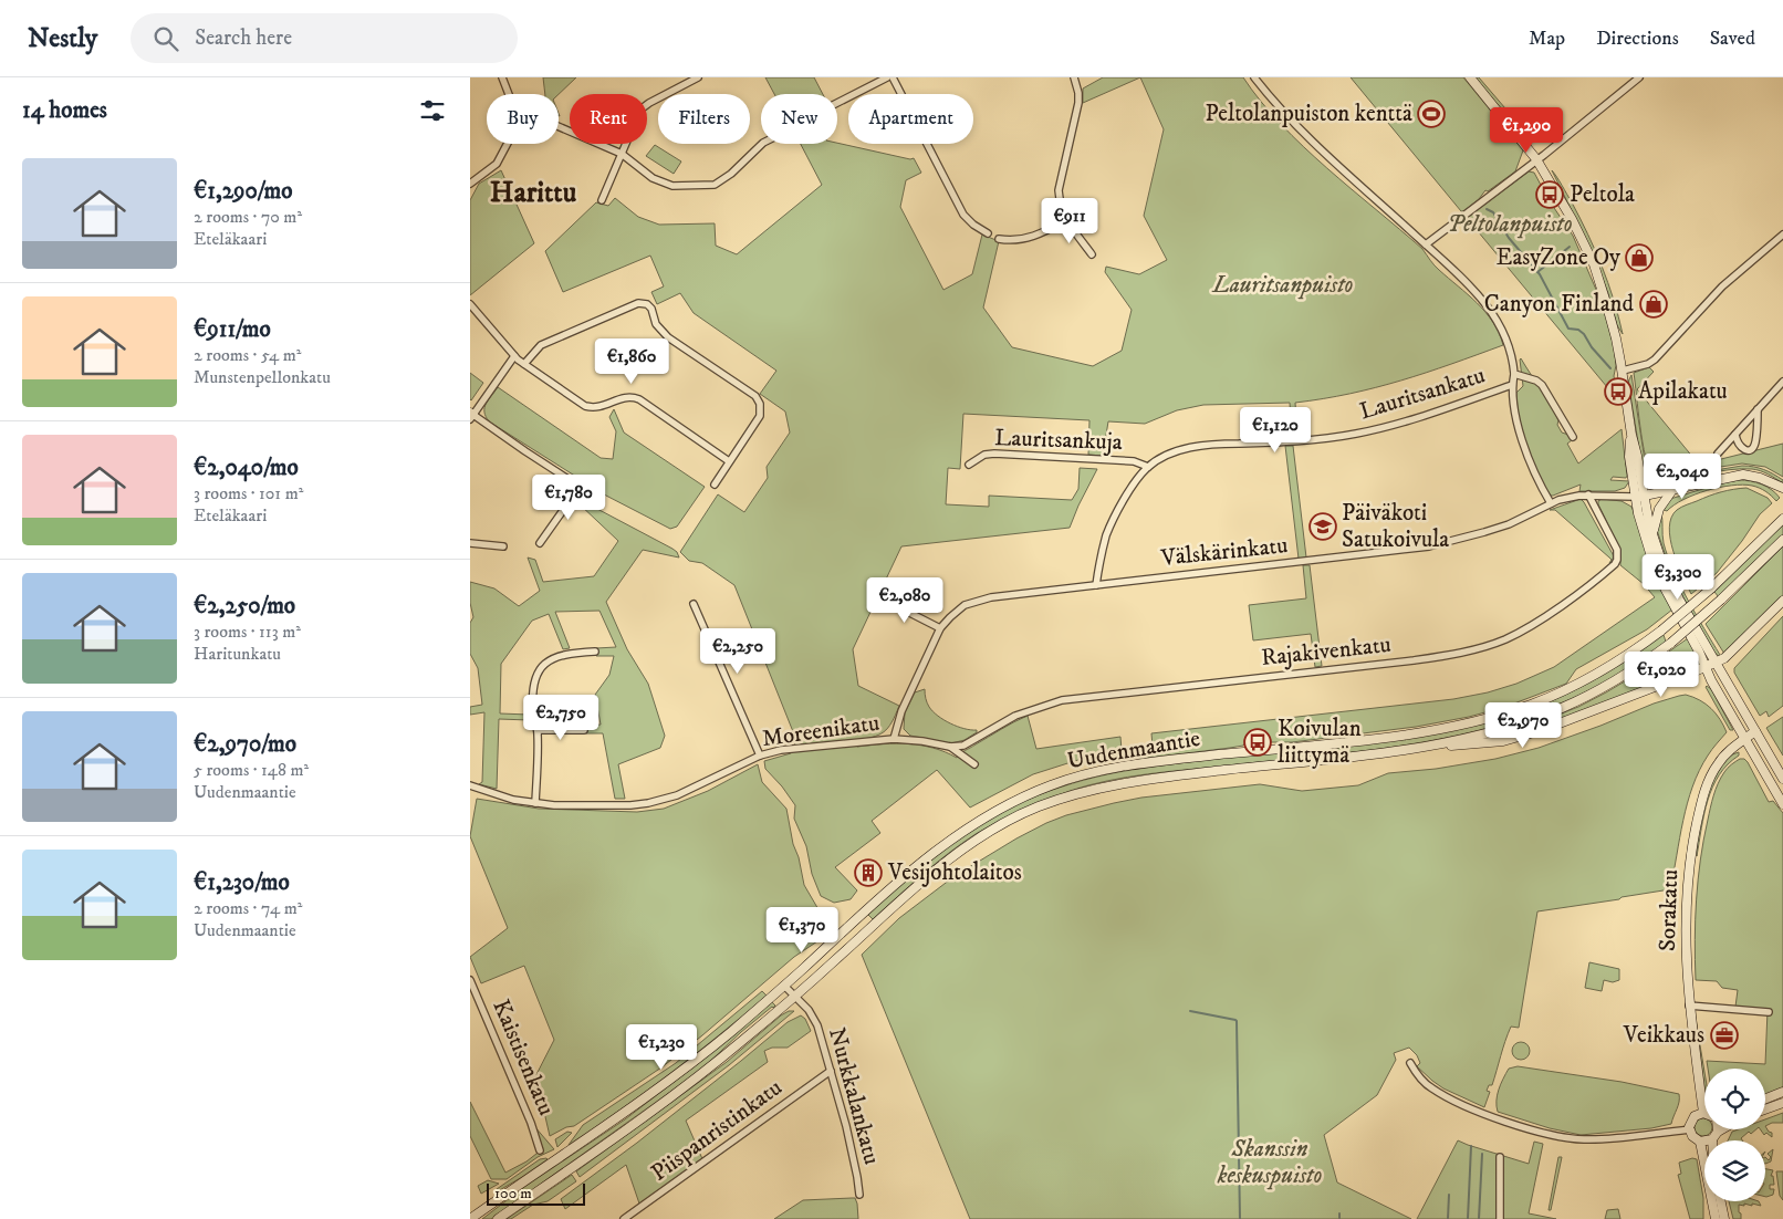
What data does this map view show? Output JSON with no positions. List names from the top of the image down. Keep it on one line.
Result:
{"streets":{"main road":["Uudenmaantie","Sorakatu"],"street":["Lauritsankatu","Lauritsankuja","Välskärinkatu","Rajakivenkatu","Moreenikatu","Kaistisenkatu","Nurkkalankatu","Piispanristinkatu"]},"crossings":[["Lauritsankatu","Lauritsankuja"],["Lauritsankatu","Välskärinkatu"],["Välskärinkatu","Rajakivenkatu"],["Välskärinkatu","Moreenikatu"],["Rajakivenkatu","Moreenikatu"],["Uudenmaantie","Nurkkalankatu"],["Nurkkalankatu","Piispanristinkatu"]],"districts":["Harittu"],"parks":["Peltolanpuisto","Lauritsanpuisto","Skanssin keskuspuisto"],"places":{"sports":["Peltolanpuiston kenttä"],"bus stop":["Peltola","Apilakatu","Koivulan liittymä"],"shop":["EasyZone Oy","Canyon Finland"],"school or university":["Päiväkoti Satukoivula"],"building":["Vesijohtolaitos"],"office":["Veikkaus"]},"scale_bar":"100 m","page":{"header":"Nestly","search":"Search here","nav":["Map","Directions","Saved"],"heading":"14 homes","chip":["Buy","Rent","Filters","New","Apartment"],"price":["€1,290","€911","€1,860","€1,120","€2,040","€1,780","€3,300","€2,080","€2,250","€1,020","€2,750","€2,970","€1,370","€1,230"],"list":[{"name":"€1,290/mo","note":"2 rooms · 70 m² · Eteläkaari"},{"name":"€911/mo","note":"2 rooms · 54 m² · Munstenpellonkatu"},{"name":"€2,040/mo","note":"3 rooms · 101 m² · Eteläkaari"},{"name":"€2,250/mo","note":"3 rooms · 113 m² · Haritunkatu"},{"name":"€2,970/mo","note":"5 rooms · 148 m² · Uudenmaantie"},{"name":"€1,230/mo","note":"2 rooms · 74 m² · Uudenmaantie"}],"scale":"100 m"}}
